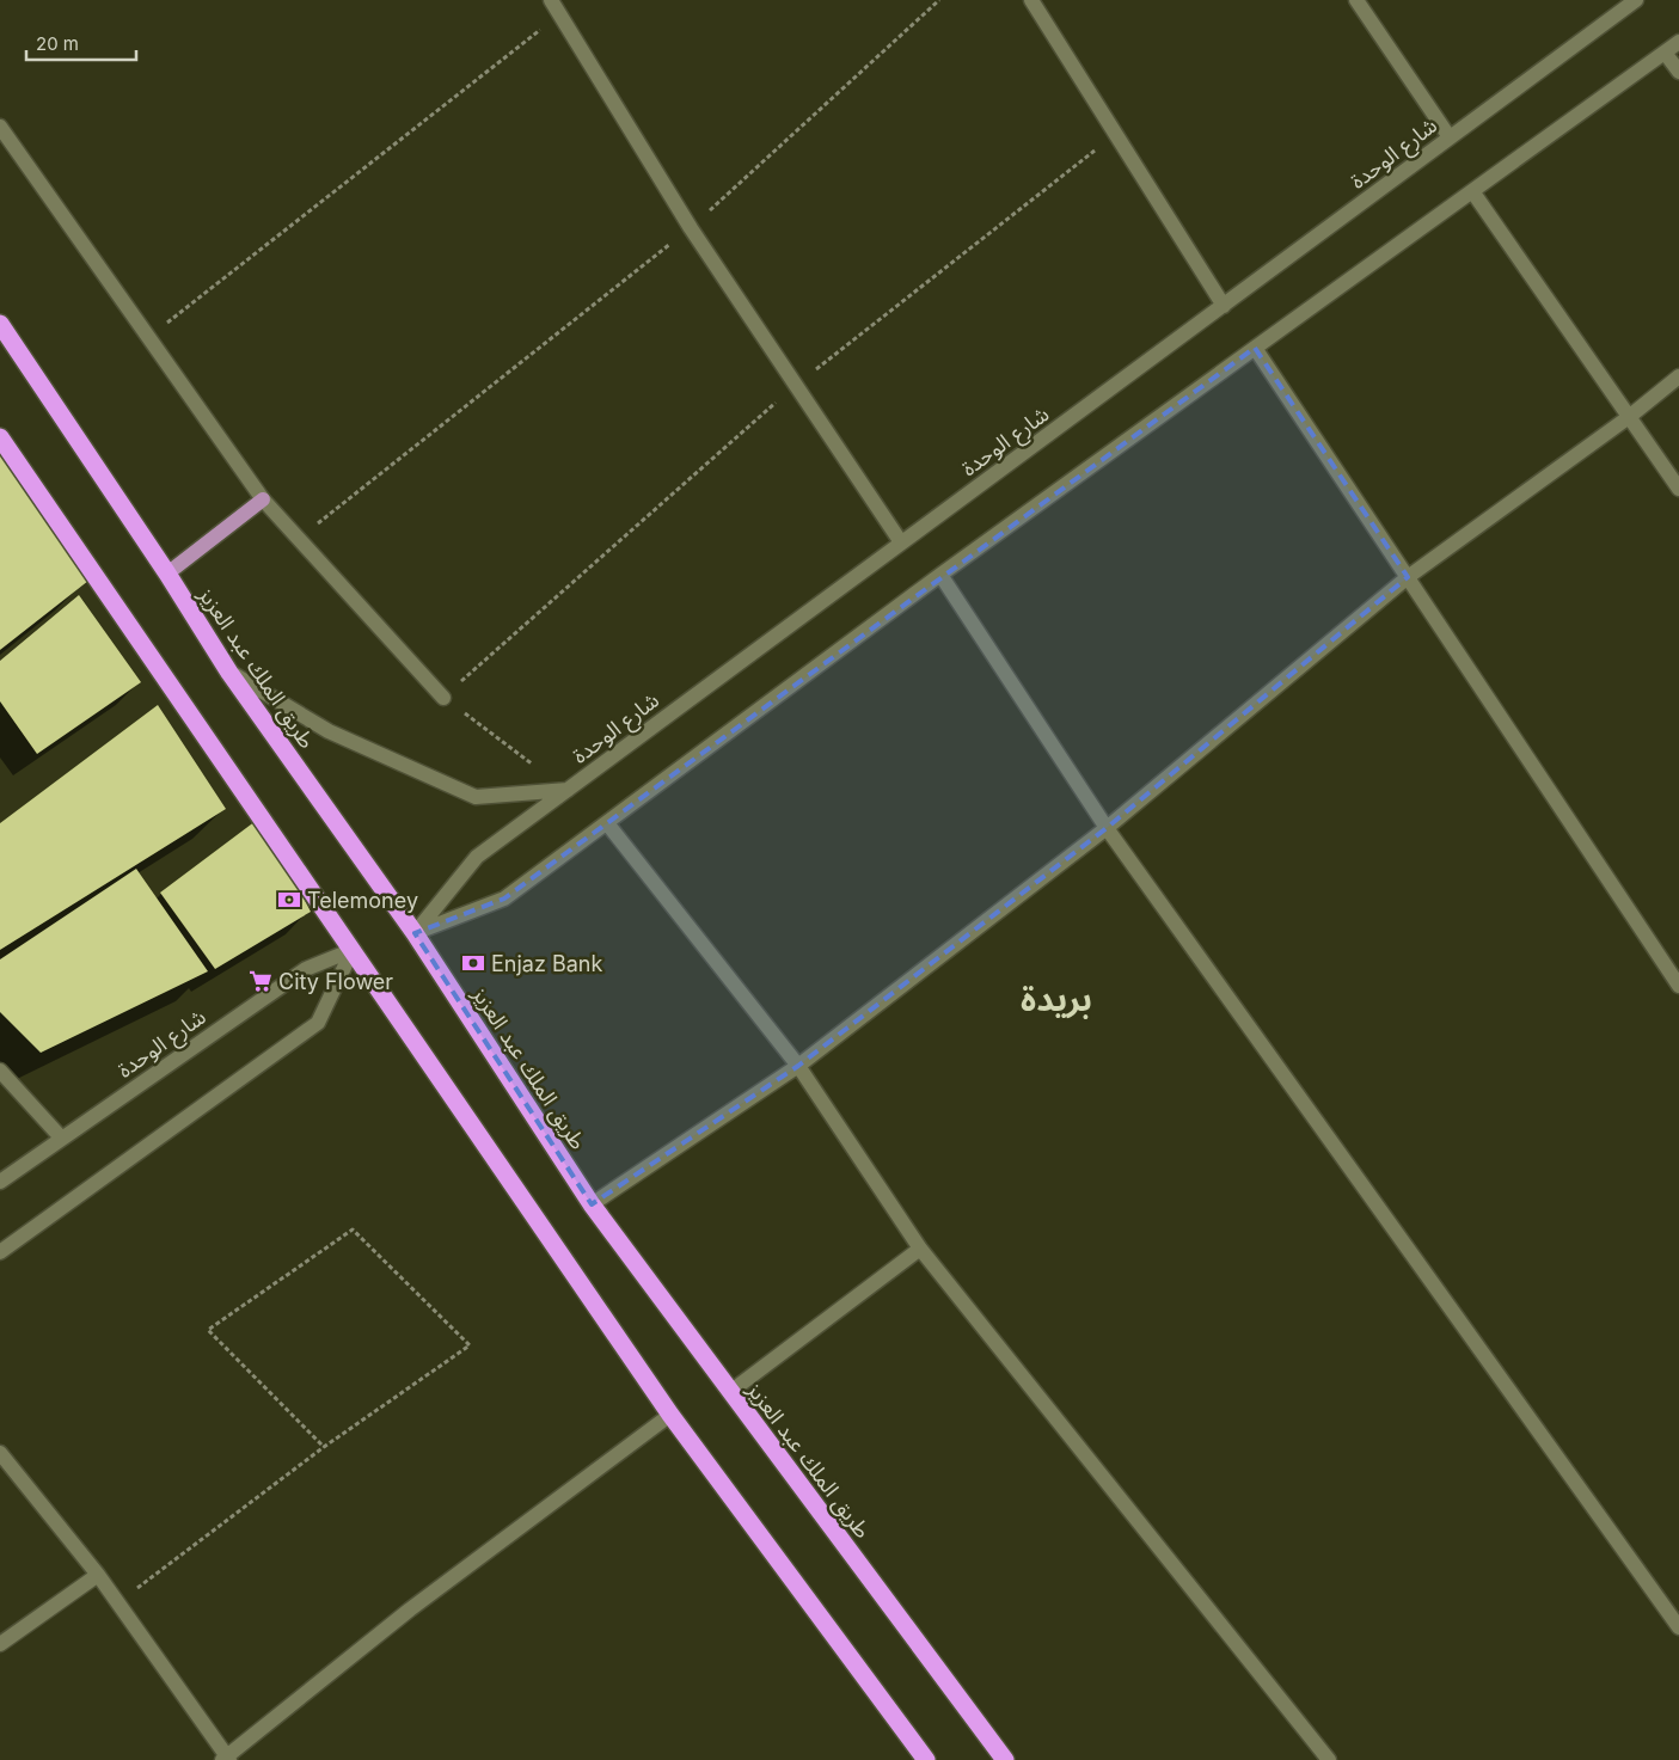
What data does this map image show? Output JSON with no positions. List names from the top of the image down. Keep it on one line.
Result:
{"streets":{"highway":["طريق الملك عبد العزيز"],"street":["شارع الوحدة"]},"crossings":[["شارع الوحدة","طريق الملك عبد العزيز"]],"districts":["بريدة"],"places":{"bank":["Telemoney","Enjaz Bank"],"supermarket":["City Flower"]},"scale_bar":"20 m"}
